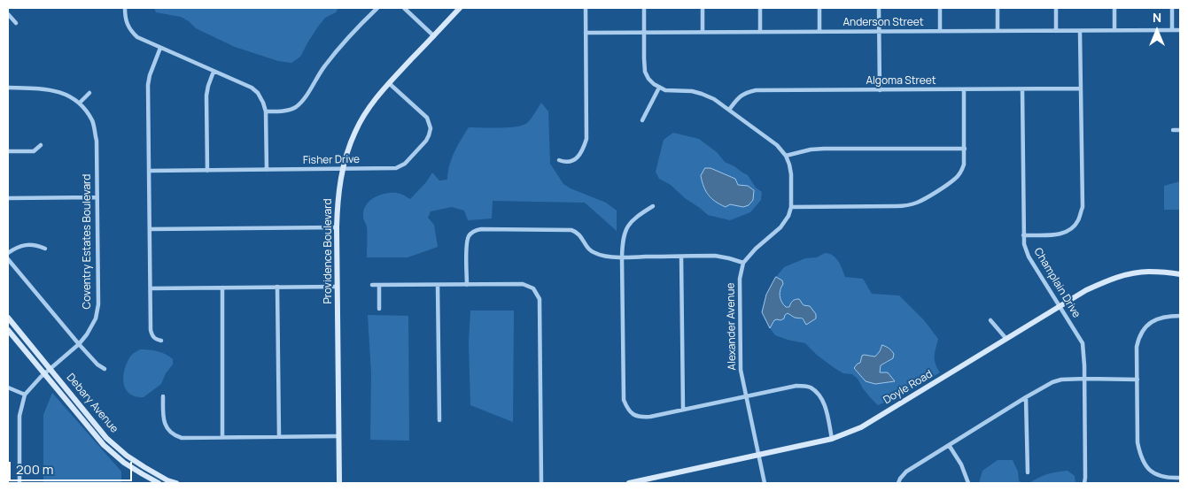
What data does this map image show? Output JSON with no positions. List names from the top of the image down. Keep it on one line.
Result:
{"streets":{"main road":["Providence Boulevard","Doyle Road","Debary Avenue"],"street":["Anderson Street","Algoma Street","Fisher Drive","Coventry Estates Boulevard","Champlain Drive","Alexander Avenue"]},"crossings":[["Algoma Street","Champlain Drive"],["Fisher Drive","Providence Boulevard"],["Coventry Estates Boulevard","Debary Avenue"],["Champlain Drive","Doyle Road"],["Alexander Avenue","Doyle Road"]],"scale_bar":"200 m","north":"top"}
